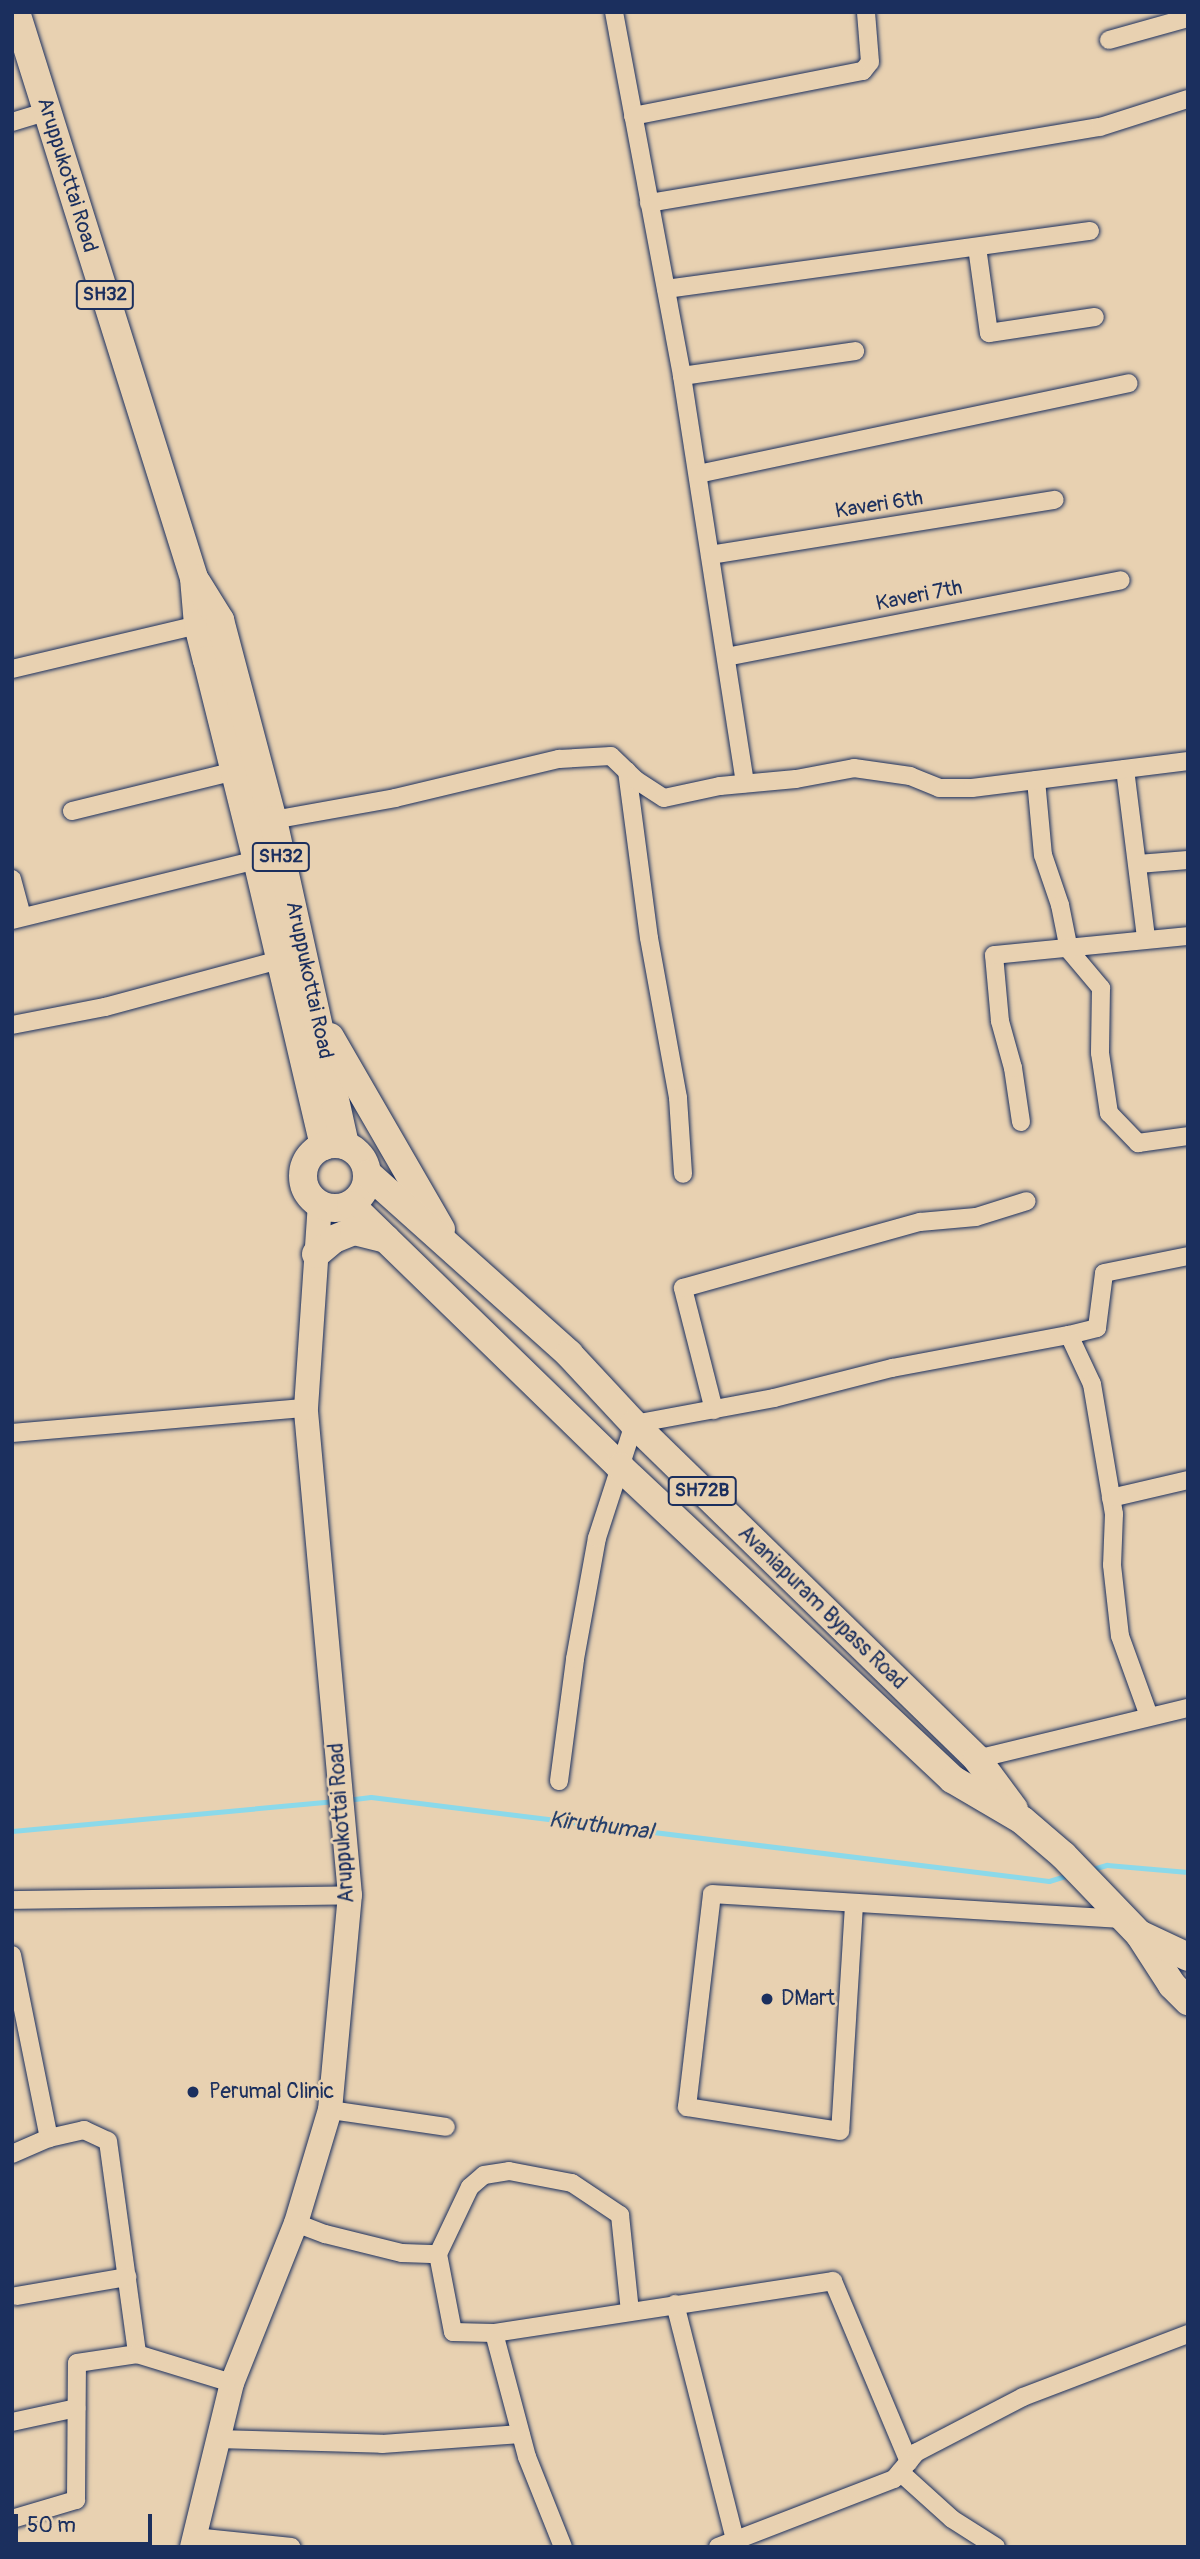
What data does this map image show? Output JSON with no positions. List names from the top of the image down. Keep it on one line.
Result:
{"streets":{"main road":["Aruppukottai Road","SH32","SH72B","Avaniapuram Bypass Road"],"street":["Kaveri 6th","Kaveri 7th"]},"crossings":[["Aruppukottai Road","SH32"],["Aruppukottai Road","Avaniapuram Bypass Road"],["SH32","Avaniapuram Bypass Road"]],"water":["Kiruthumal"],"places":["DMart","Perumal Clinic"],"scale_bar":"50 m"}
